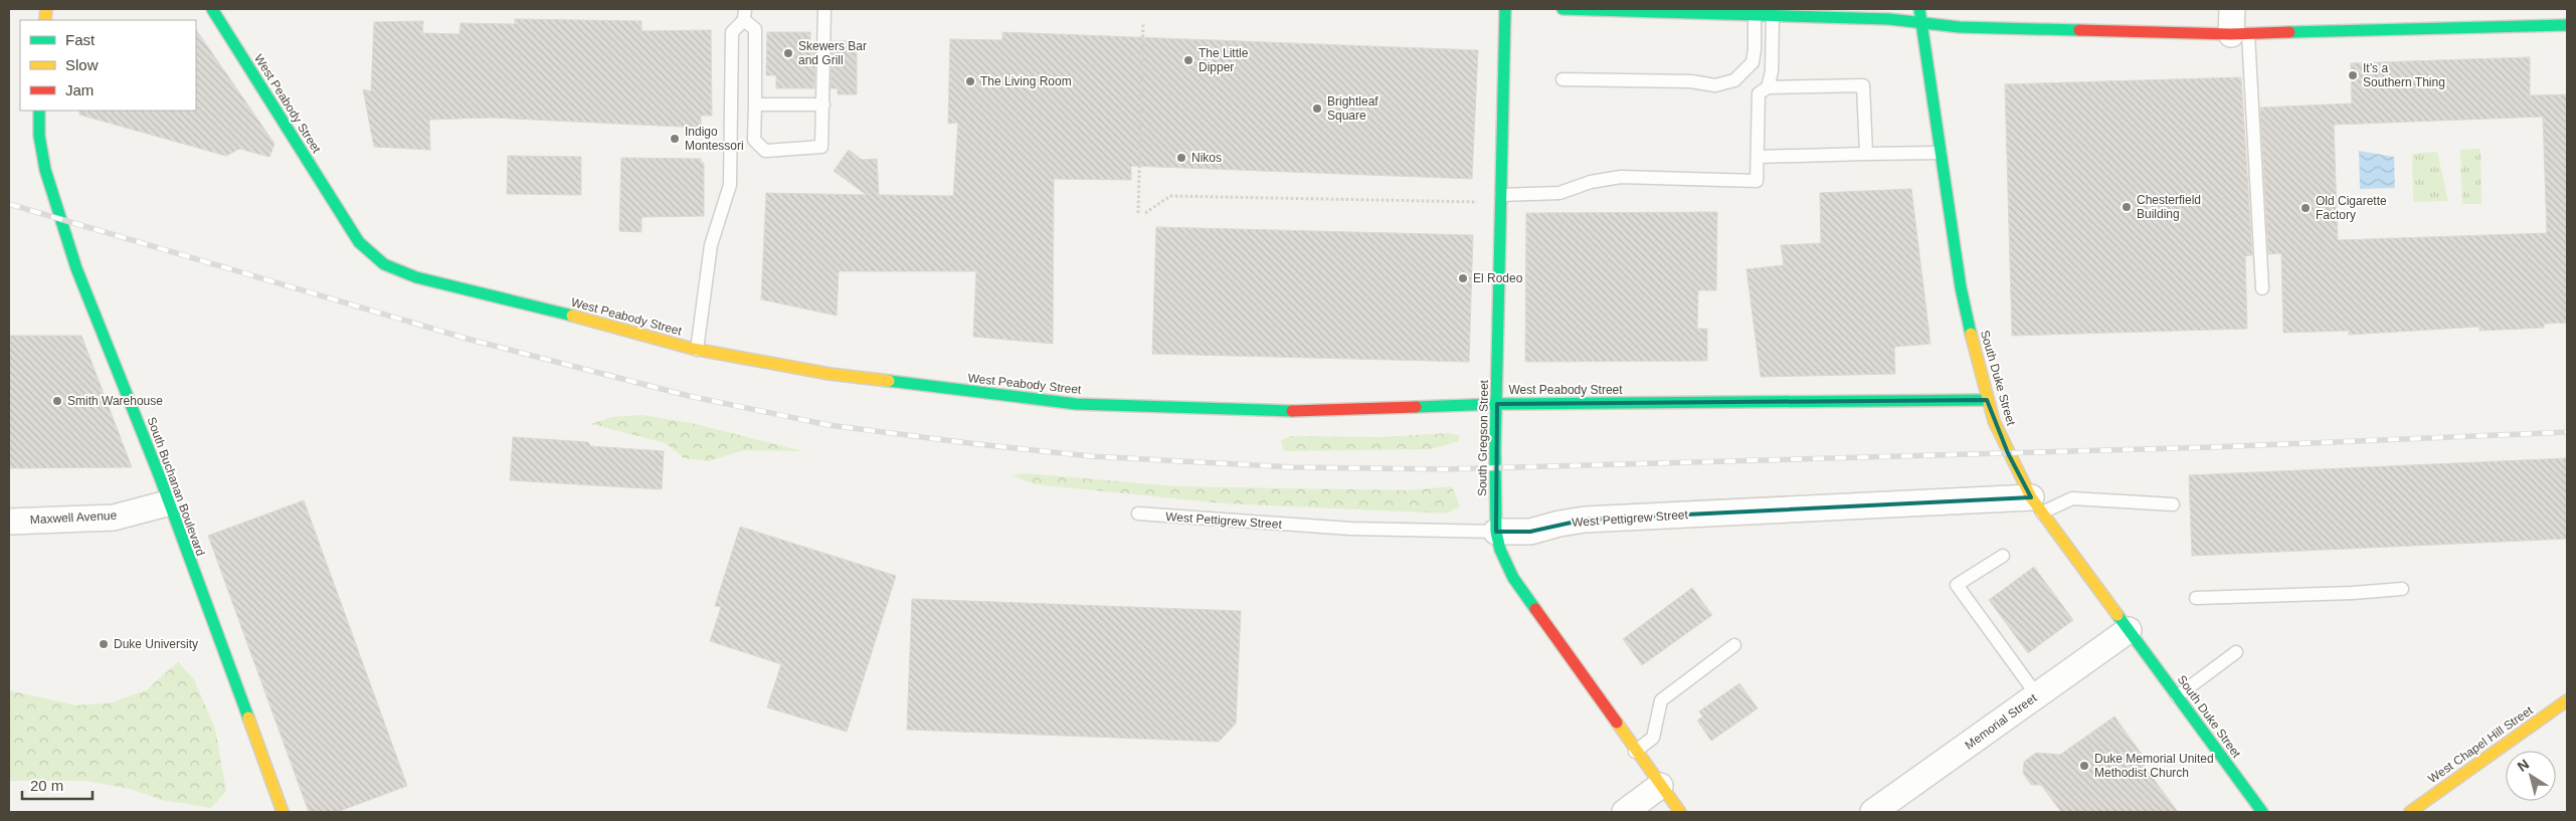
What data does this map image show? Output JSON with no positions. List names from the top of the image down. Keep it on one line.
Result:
{"streets":{"main road":["West Peabody Street","South Duke Street","South Gregson Street","South Buchanan Boulevard","West Chapel Hill Street"],"street":["Maxwell Avenue","West Pettigrew Street","Memorial Street"]},"crossings":[["West Peabody Street","South Duke Street"],["West Peabody Street","South Gregson Street"],["South Duke Street","West Pettigrew Street"],["South Duke Street","Memorial Street"],["South Gregson Street","West Pettigrew Street"],["South Buchanan Boulevard","Maxwell Avenue"]],"places":["Skewers Bar and Grill","The Little Dipper","It’s a Southern Thing","The Living Room","Brightleaf Square","Indigo Montessori","Nikos","Chesterfield Building","Old Cigarette Factory","El Rodeo","Smith Warehouse","Duke University","Duke Memorial United Methodist Church"],"legend":["Fast","Slow","Jam"],"scale_bar":"20 m","north":"top left"}
